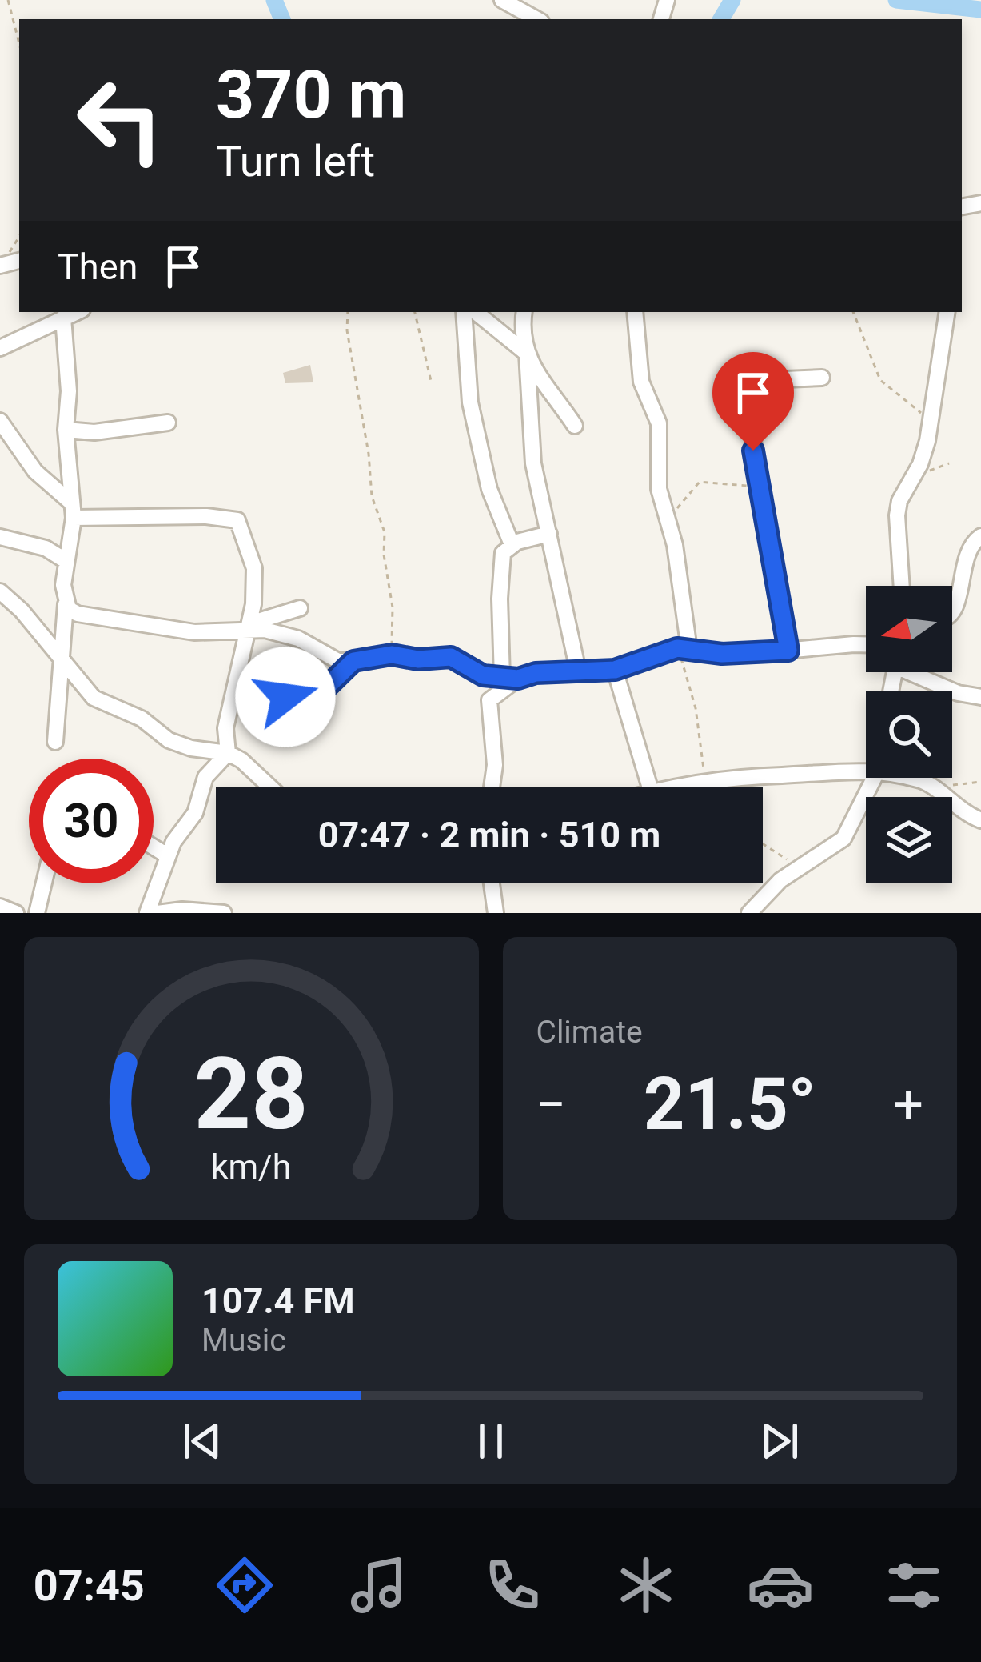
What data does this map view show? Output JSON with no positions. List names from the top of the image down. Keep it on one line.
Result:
{"north":"left","page":{"turn":["370 m","Turn left"],"then":"Then","limit":"30","trip":"07:47 · 2 min · 510 m","tile":"Climate","heat":["−","21.5°","+"],"song":["107.4 FM","Music"],"tabs":"07:45","gauge":["28","km/h"]}}
